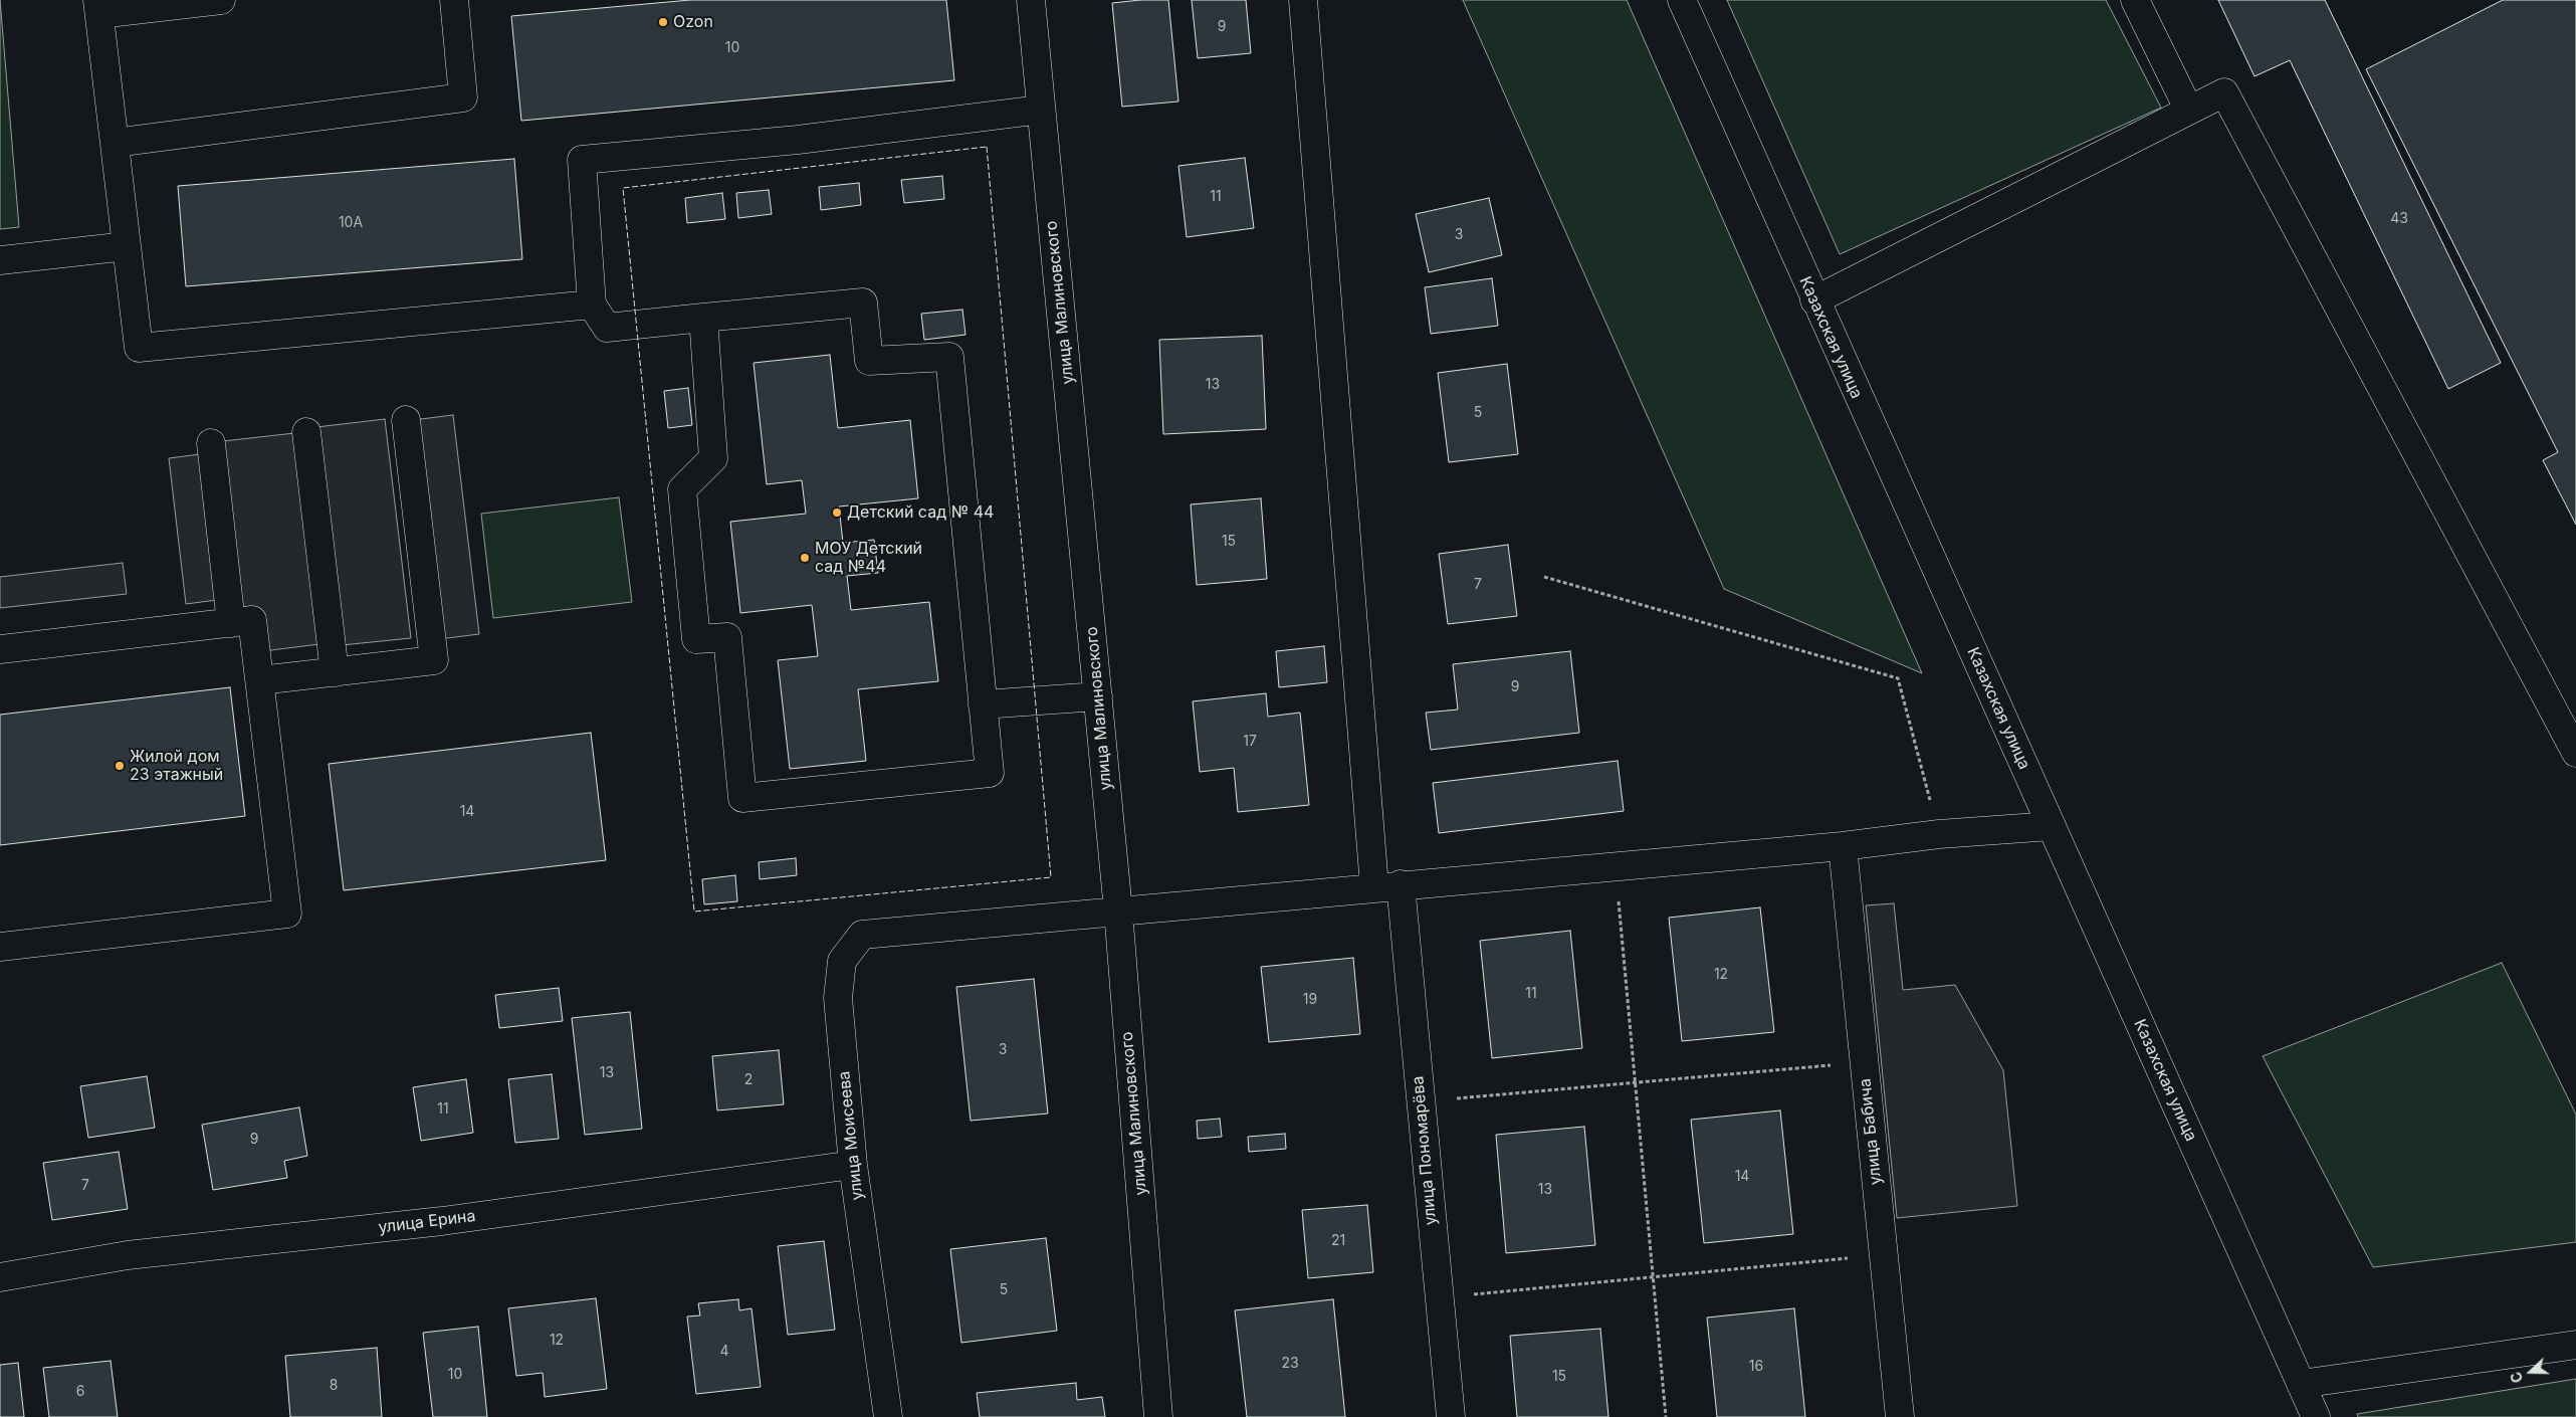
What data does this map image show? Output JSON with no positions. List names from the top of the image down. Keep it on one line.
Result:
{"streets":{"street":["улица Малиновского","Казахская улица","улица Бабича","улица Моисеева","улица Пономарёва","улица Ерина"]},"crossings":[["улица Малиновского","улица Моисеева"],["Казахская улица","улица Моисеева"],["улица Бабича","улица Моисеева"],["улица Моисеева","улица Пономарёва"],["улица Моисеева","улица Ерина"]],"places":["Ozon","Детский сад № 44","МОУ Детский сад №44","Жилой дом 23 этажный"],"house_numbers":["9","10","11","43","10А","3","13","5","15","7","9","17","14","12","11","19","3","13","2","11","9","14","7","13","21","5","12","4","23","16","10","15","8","6"],"north":"left"}
